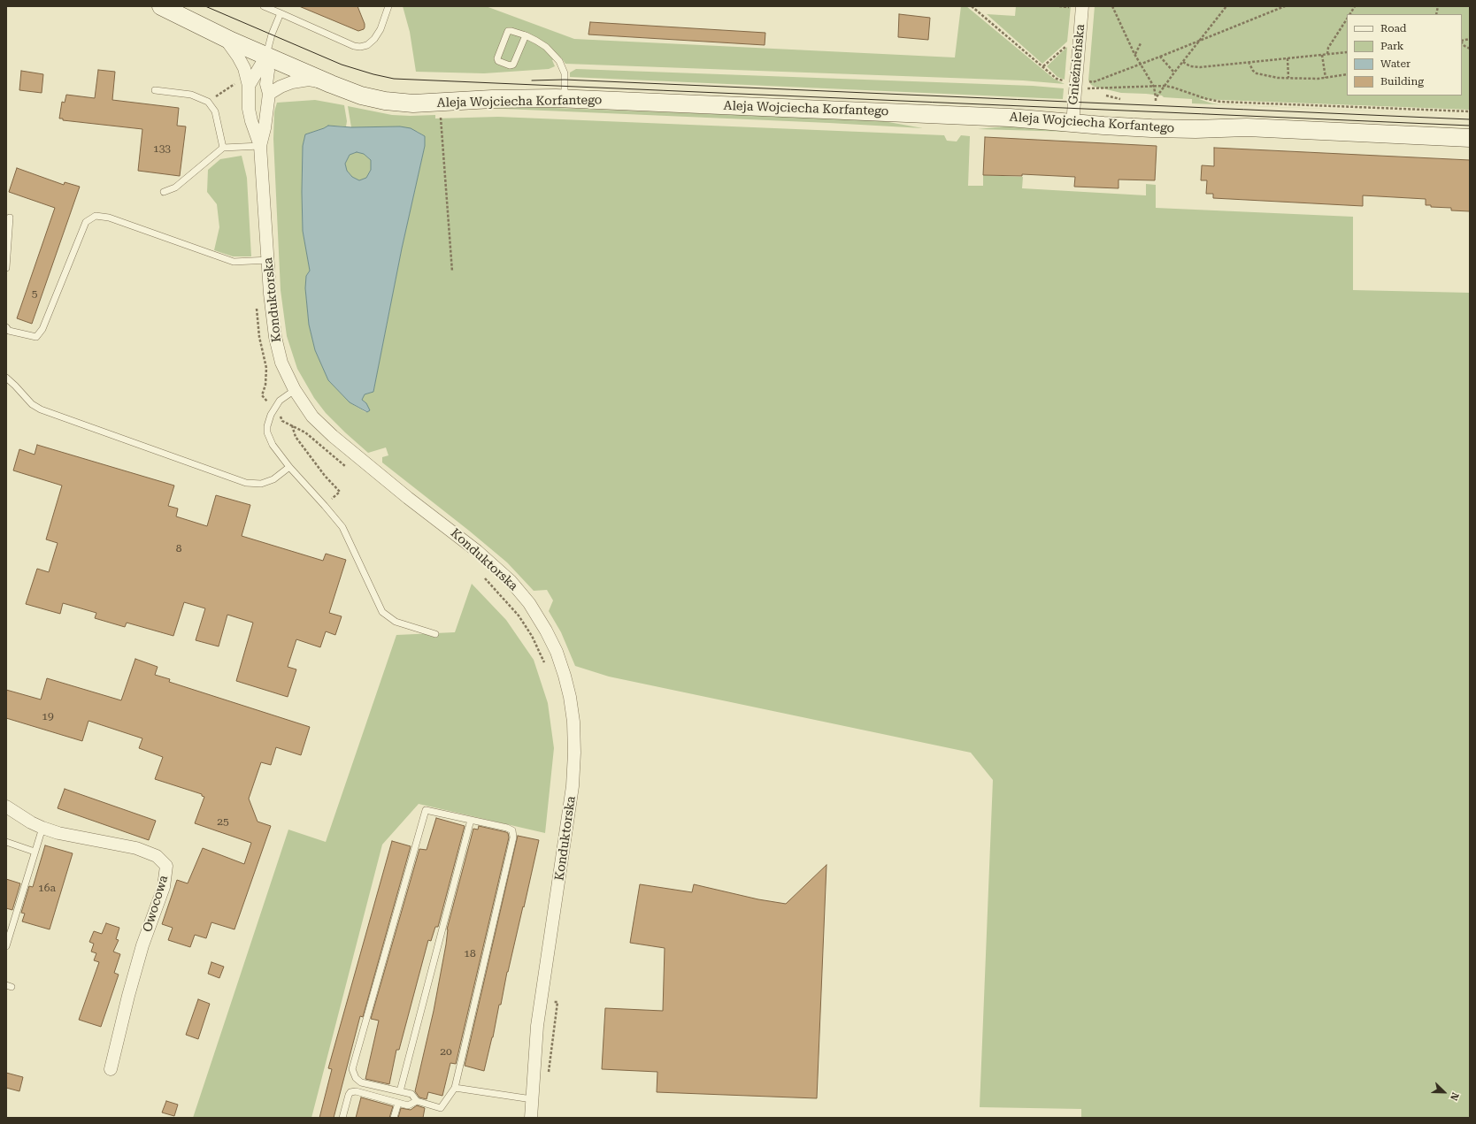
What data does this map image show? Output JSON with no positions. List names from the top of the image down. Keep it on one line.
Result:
{"streets":{"main road":["Aleja Wojciecha Korfantego"],"street":["Gnieźnieńska","Konduktorska","Owocowa"]},"crossings":[["Gnieźnieńska","Aleja Wojciecha Korfantego"],["Aleja Wojciecha Korfantego","Konduktorska"]],"house_numbers":["133","5","8","19","25","16a","18","20"],"legend":["Road","Park","Water","Building"],"north":"bottom right"}
